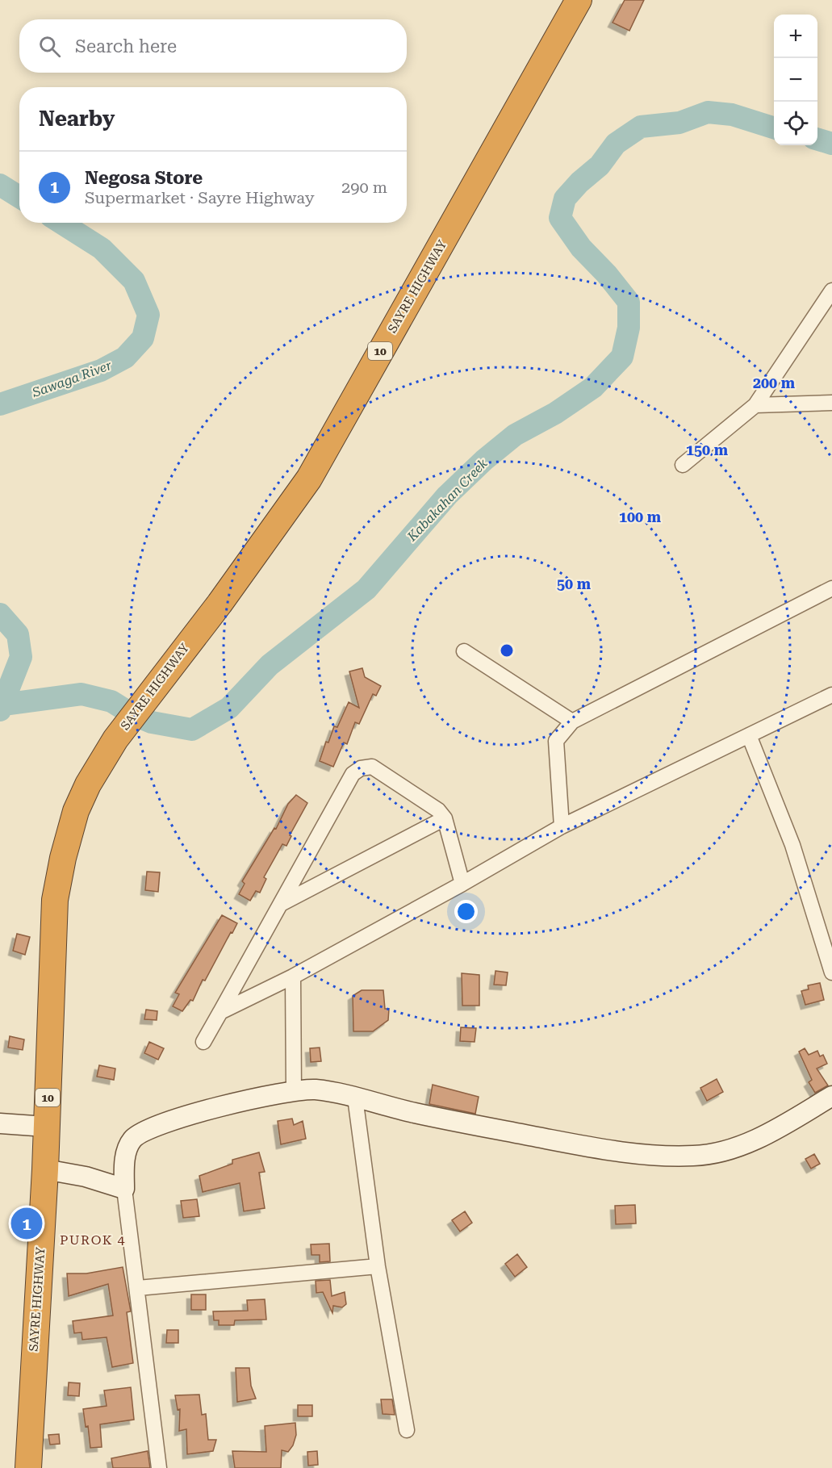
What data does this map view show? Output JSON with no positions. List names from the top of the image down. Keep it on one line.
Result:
{"streets":{"highway":["SAYRE HIGHWAY","10"]},"districts":["PUROK 4"],"water":["Sawaga River","Kabakahan Creek"],"page":{"map_buttons":["+","−"],"search":"Search here","heading":"Nearby","list":[{"mark":"1","name":"Negosa Store","note":"Supermarket · Sayre Highway","value":"290 m"}],"pins":"1"},"rings":["200 m","150 m","100 m","50 m"]}
